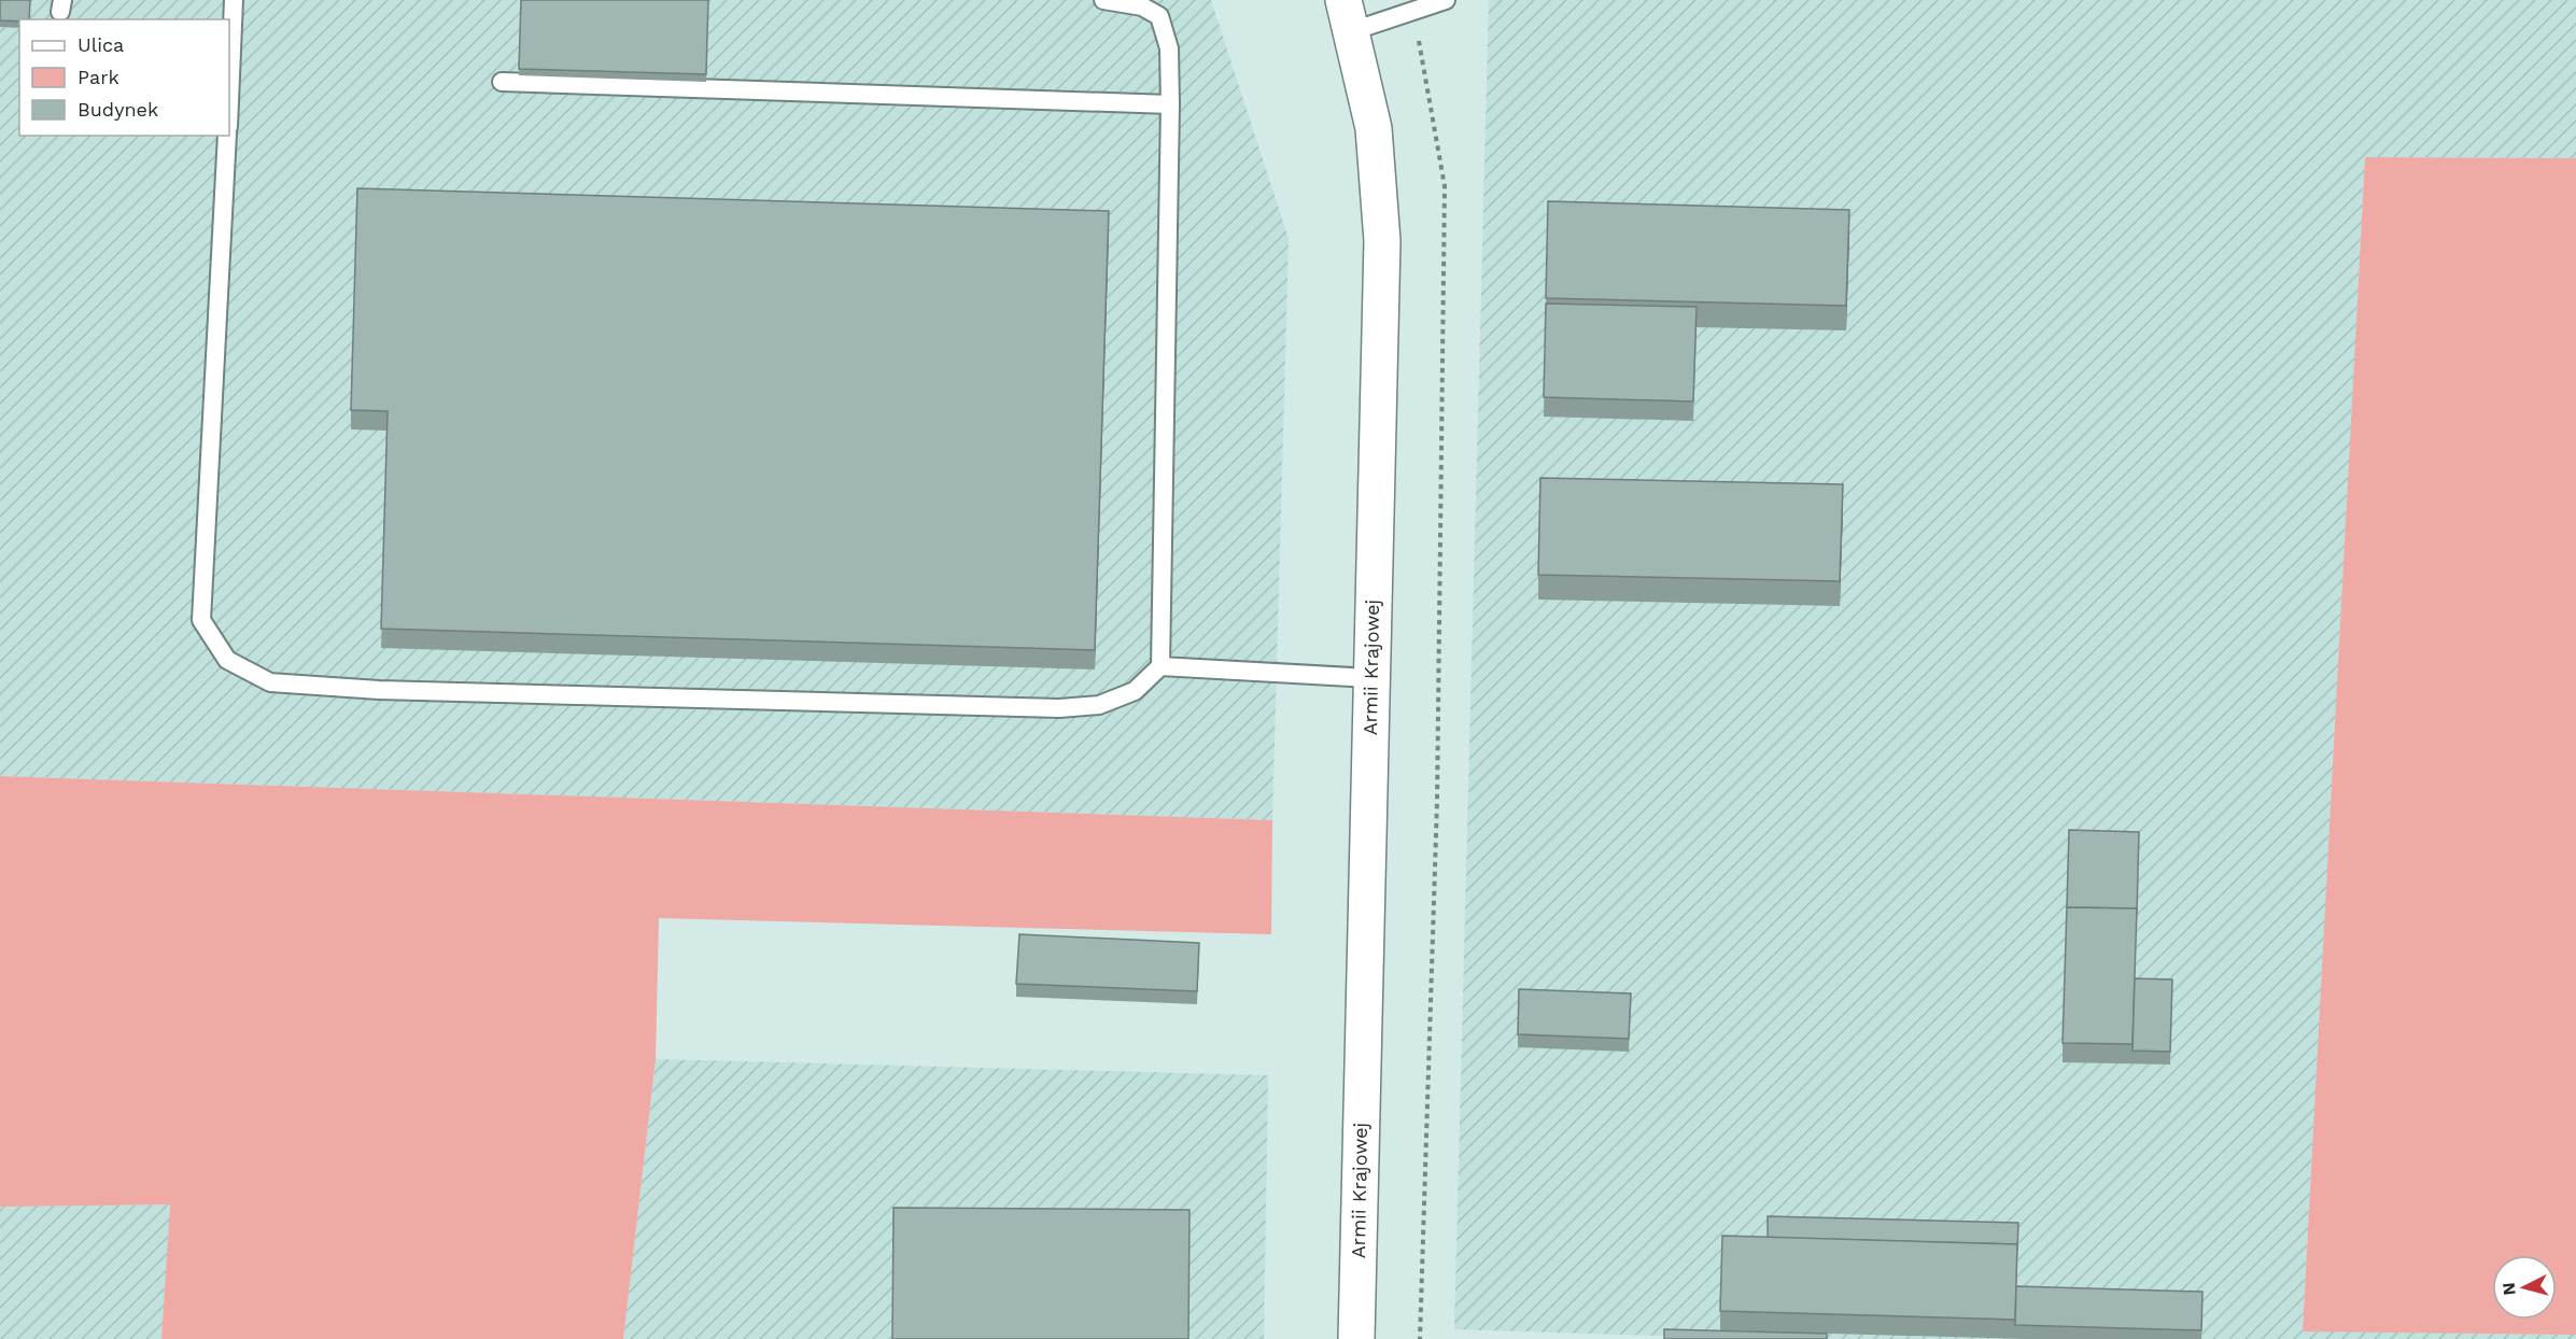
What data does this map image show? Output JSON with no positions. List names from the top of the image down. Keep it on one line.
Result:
{"streets":{"street":["Armii Krajowej"]},"legend":["Ulica","Park","Budynek"],"north":"left"}
